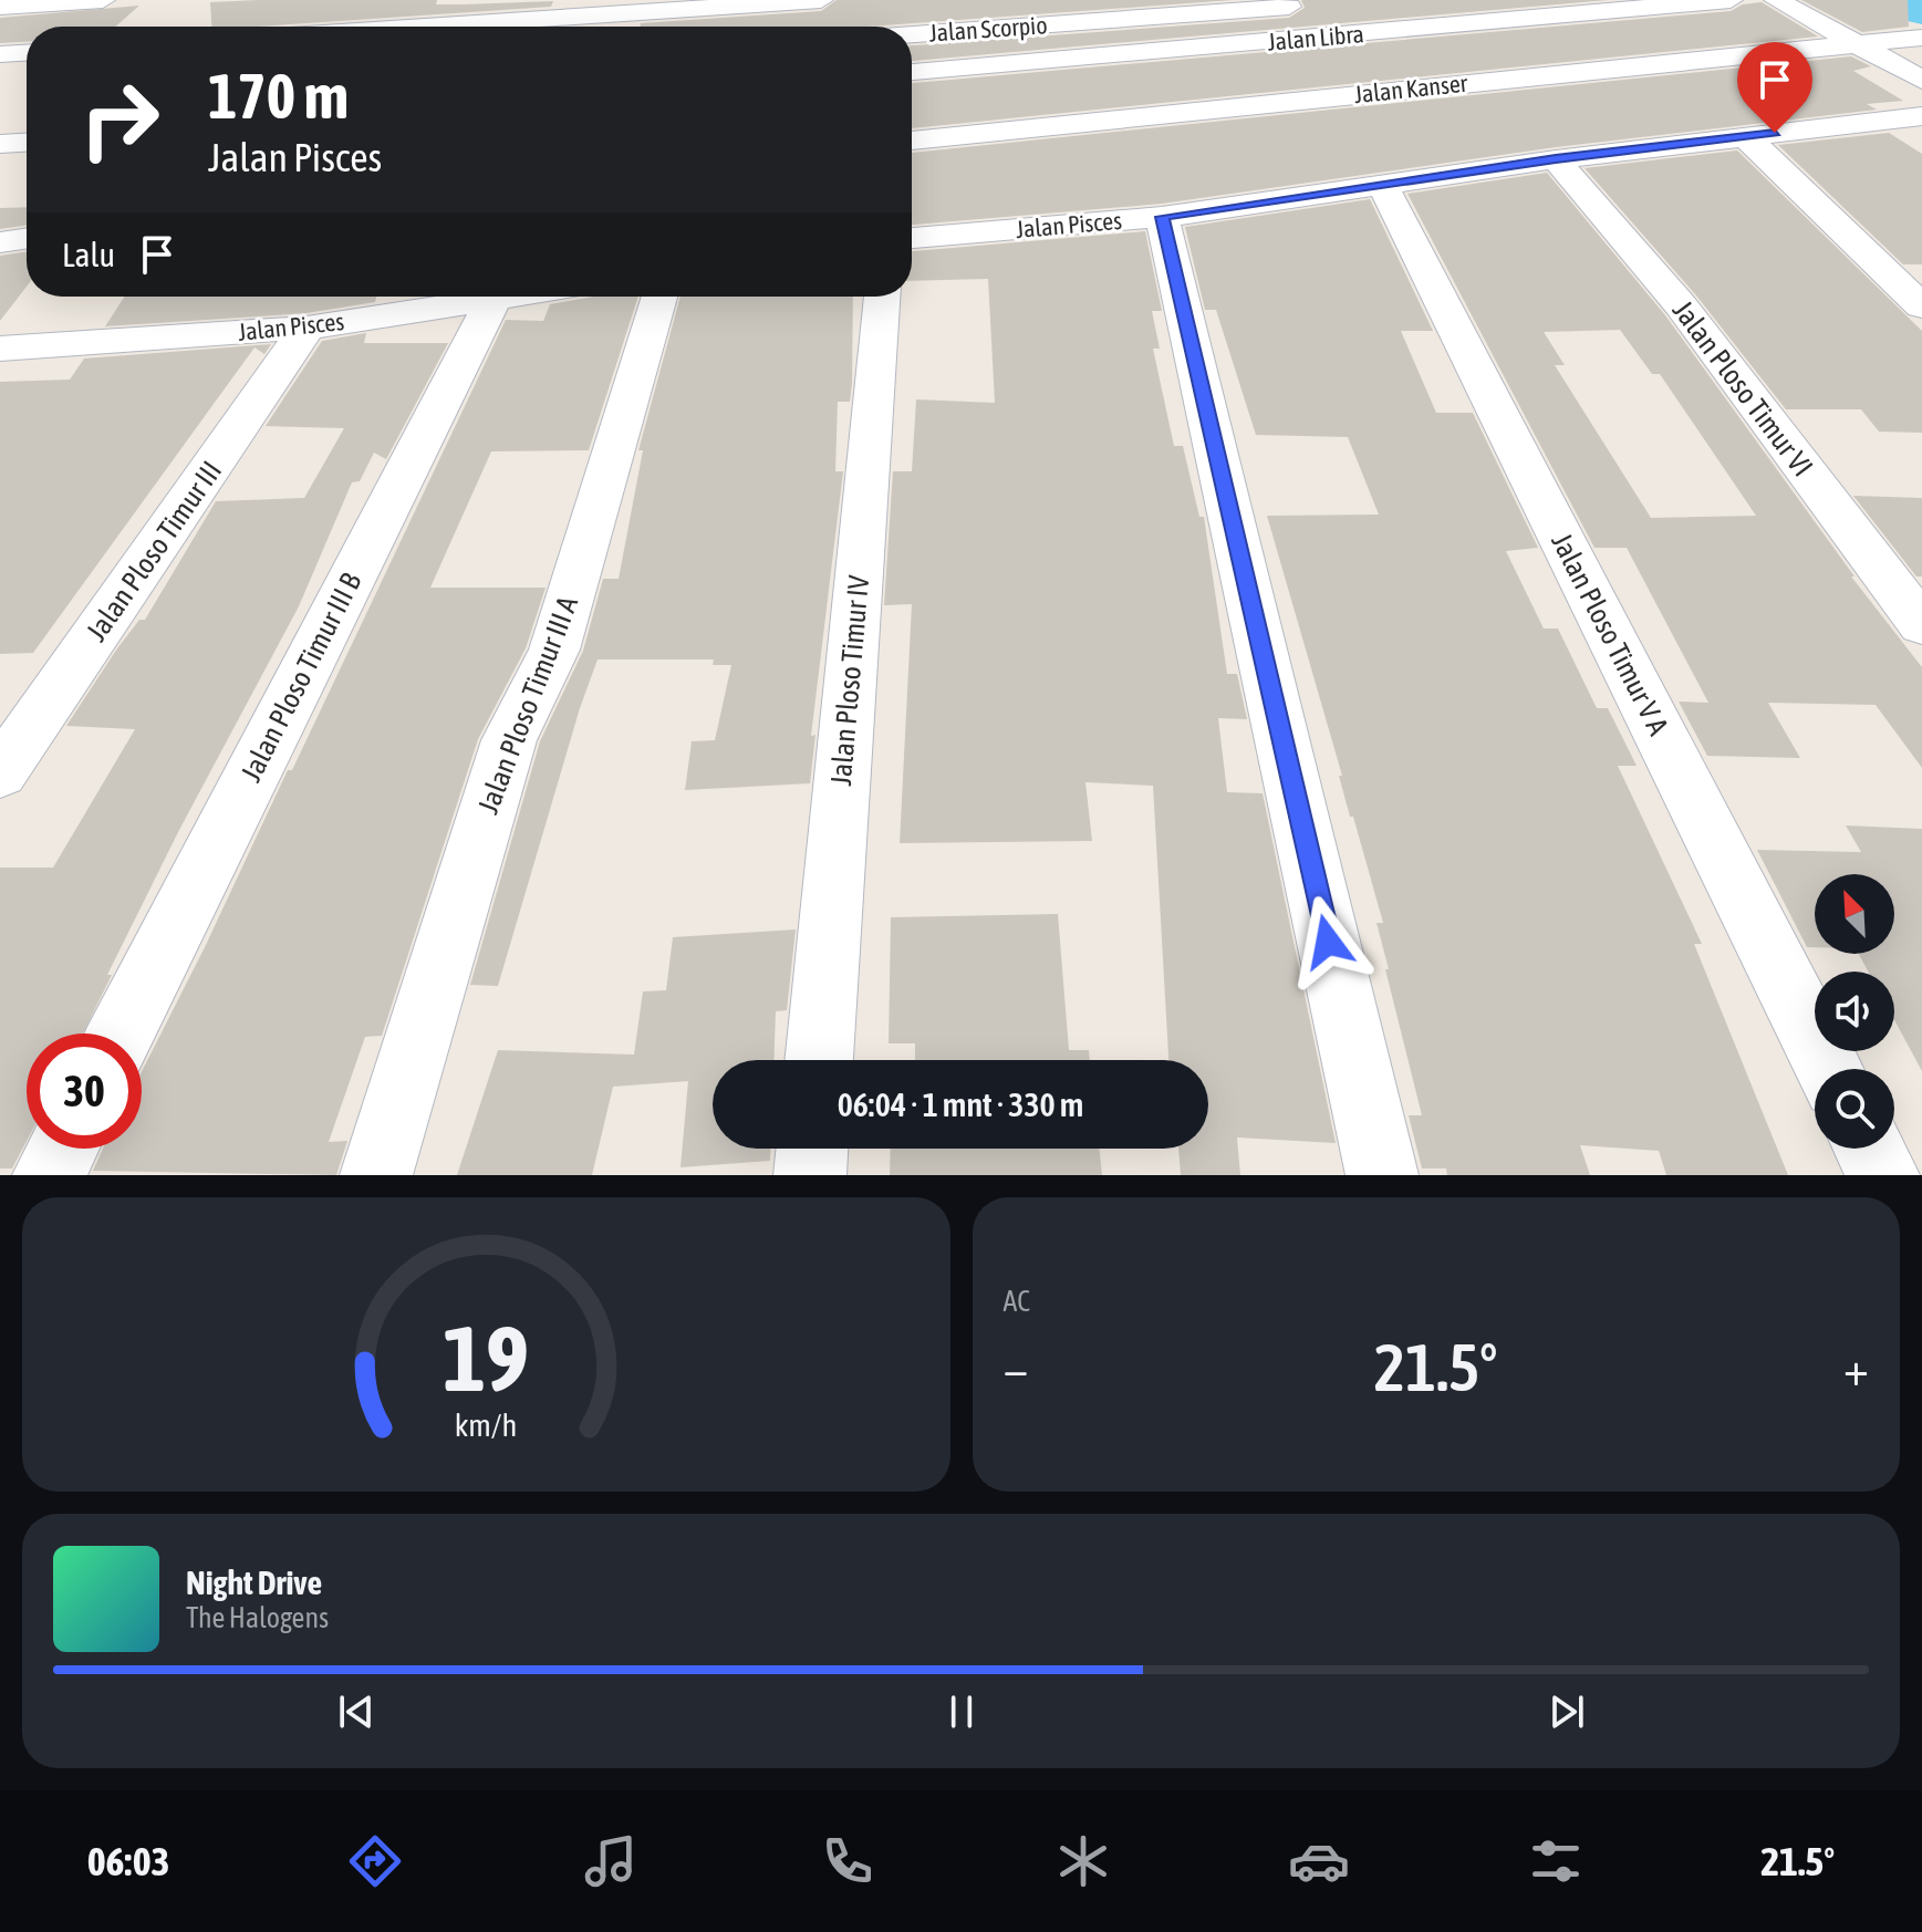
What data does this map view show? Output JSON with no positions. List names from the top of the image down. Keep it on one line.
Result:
{"streets":{"street":["Jalan Scorpio","Jalan Libra","Jalan Kanser","Jalan Pisces","Jalan Ploso Timur VI","Jalan Ploso Timur III","Jalan Ploso Timur V A","Jalan Ploso Timur III B","Jalan Ploso Timur IV","Jalan Ploso Timur III A"]},"crossings":[["Jalan Pisces","Jalan Ploso Timur VI"],["Jalan Pisces","Jalan Ploso Timur III"],["Jalan Pisces","Jalan Ploso Timur V A"],["Jalan Pisces","Jalan Ploso Timur III B"]],"north":"top left","page":{"turn":["170 m","Jalan Pisces"],"then":"Lalu","limit":"30","trip":"06:04 · 1 mnt · 330 m","tile":"AC","heat":["−","21.5°","+"],"song":["Night Drive","The Halogens"],"tabs":["06:03","21.5°"],"gauge":["19","km/h"]}}
